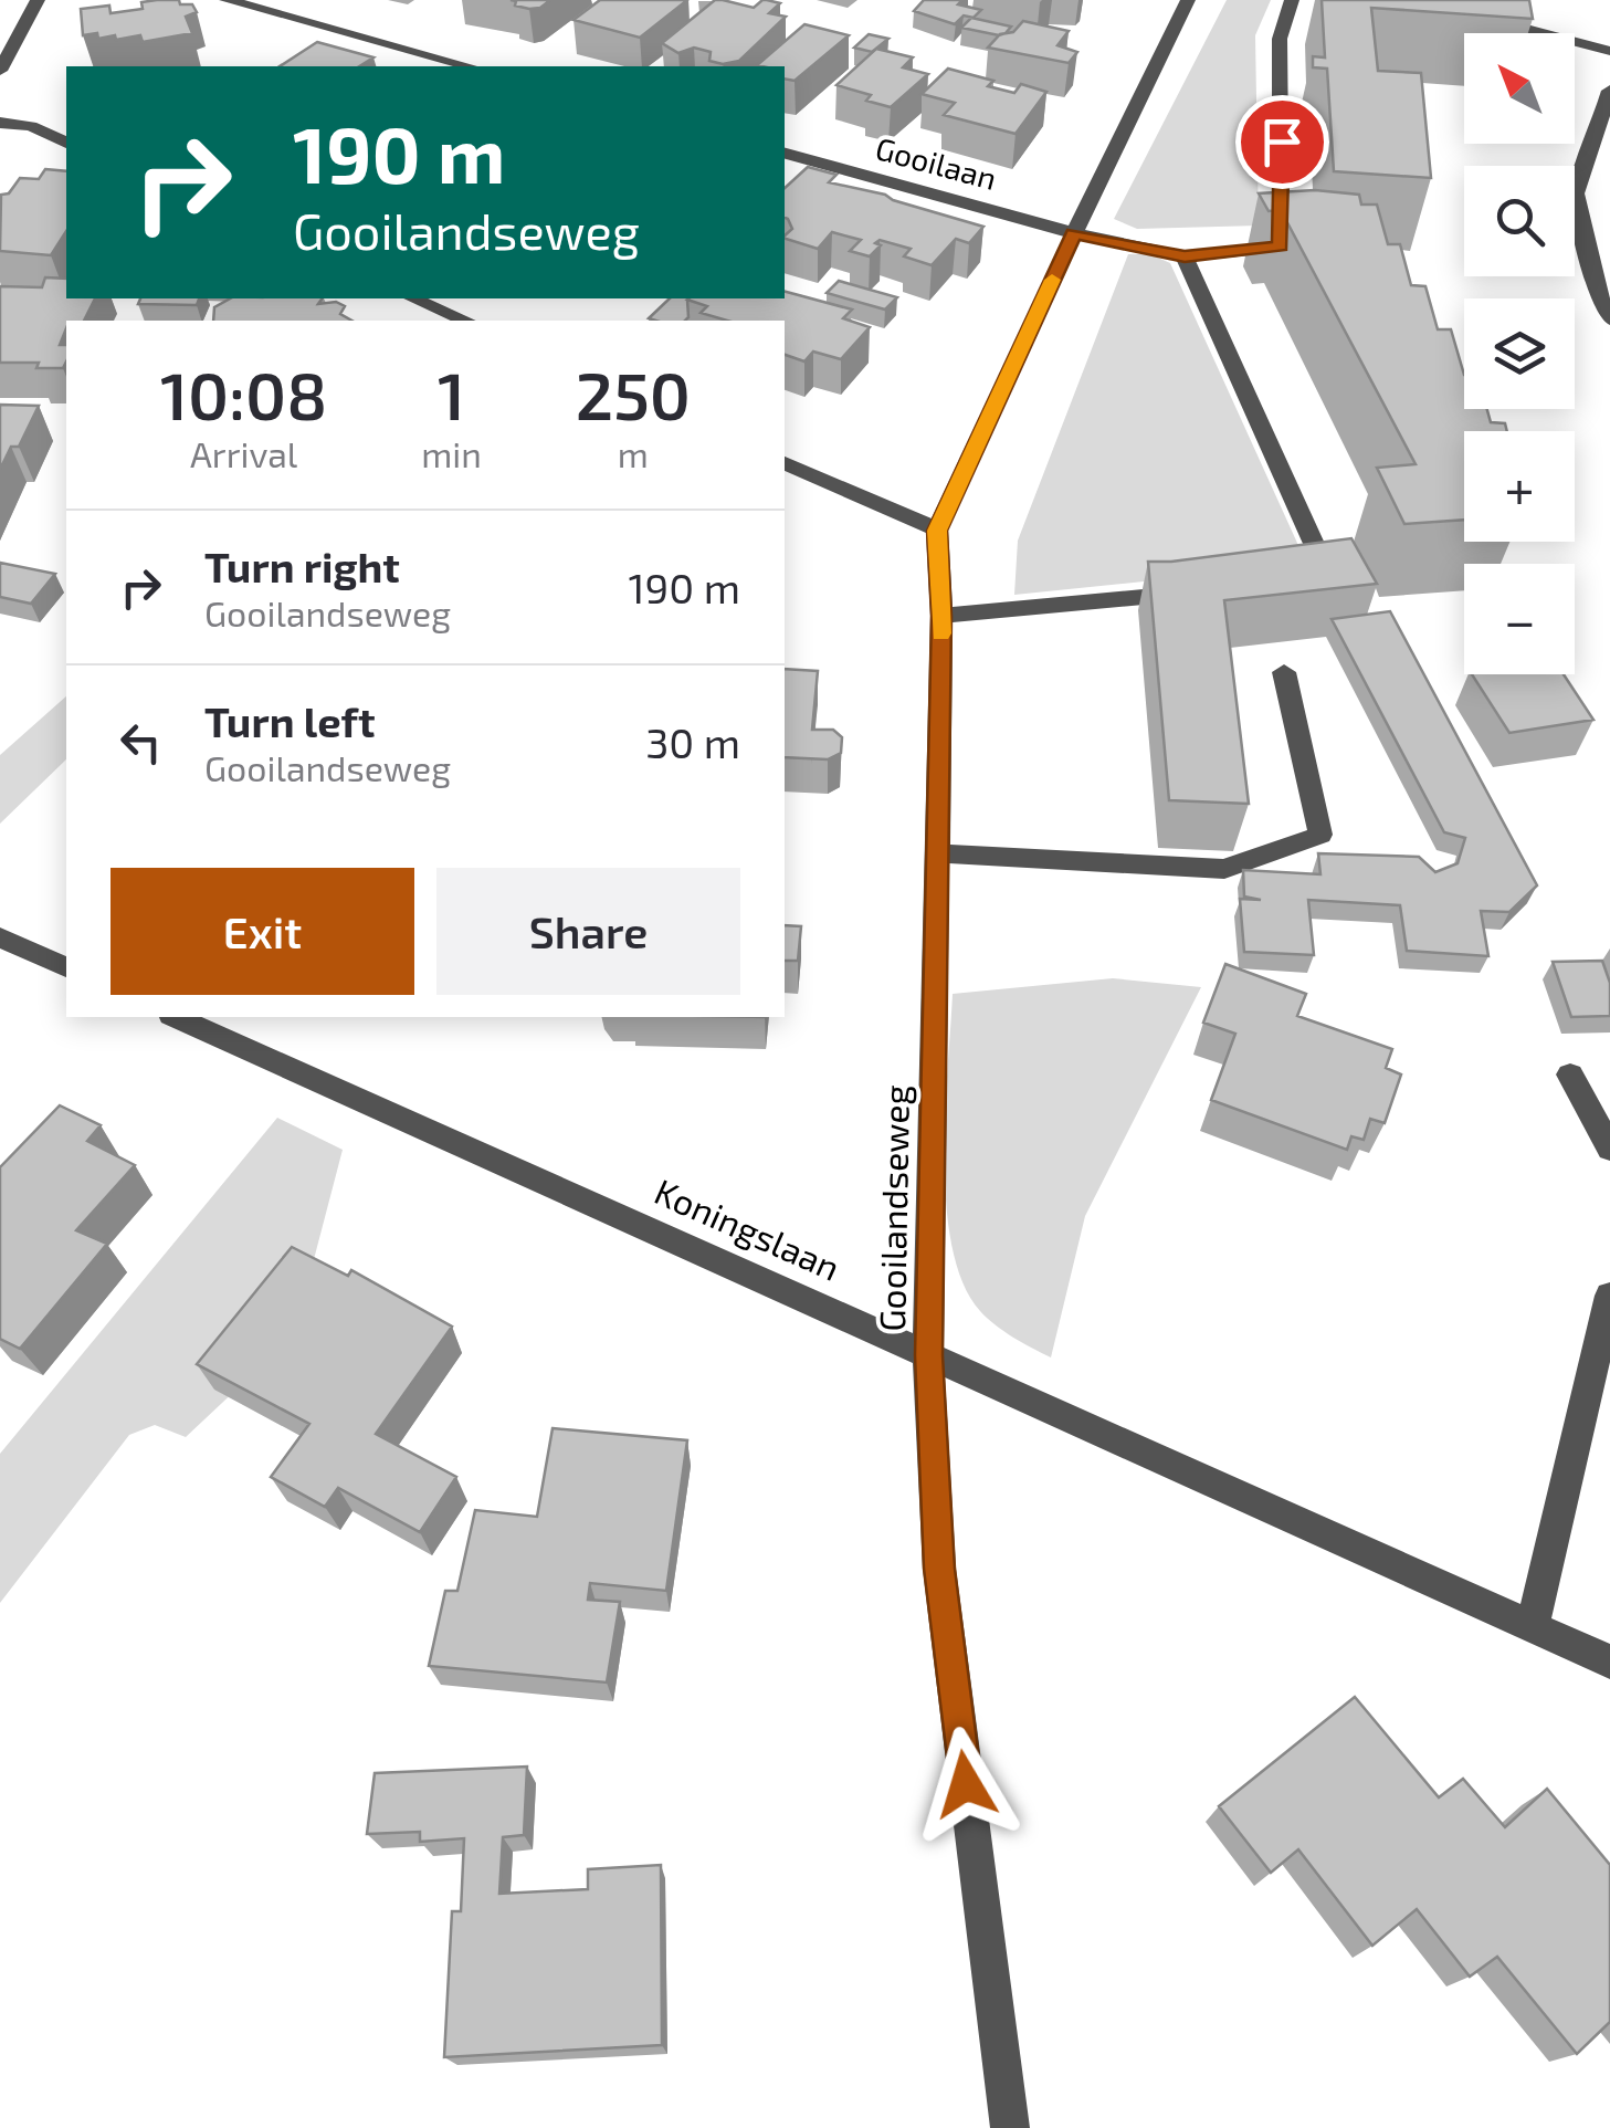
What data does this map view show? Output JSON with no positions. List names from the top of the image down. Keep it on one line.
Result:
{"streets":{"street":["Gooilaan","Gooilandseweg","Koningslaan"]},"crossings":[["Gooilaan","Gooilandseweg"],["Gooilandseweg","Koningslaan"]],"north":"top left","page":{"map_buttons":["+","−"],"turn":["190 m","Gooilandseweg"],"eta":["10:08","Arrival","1","min","250","m"],"list":[{"name":"Turn right","note":"Gooilandseweg","value":"190 m"},{"name":"Turn left","note":"Gooilandseweg","value":"30 m"}],"buttons":["Exit","Share"]}}
